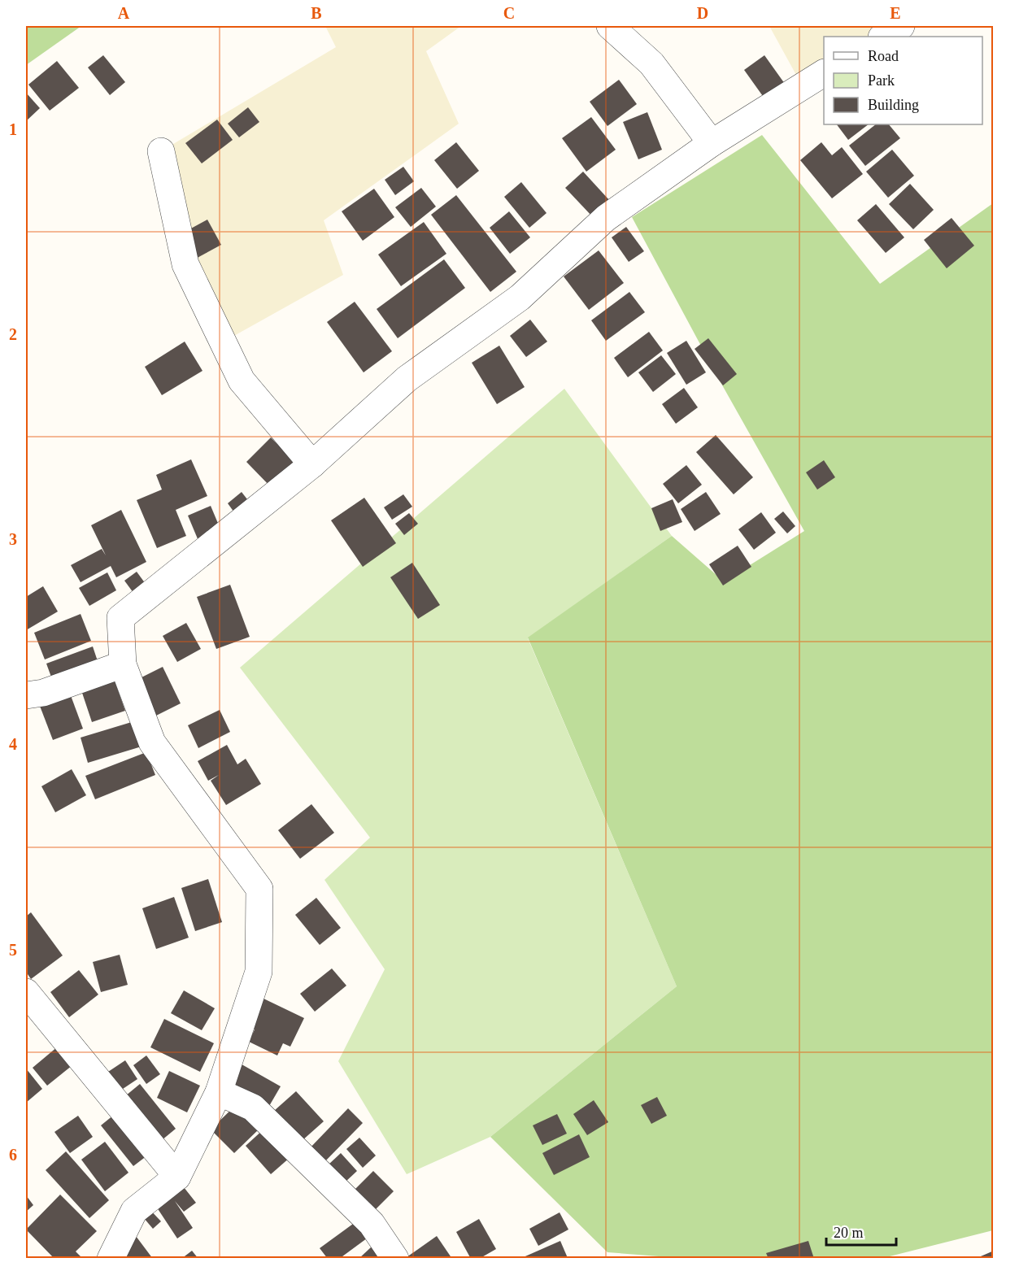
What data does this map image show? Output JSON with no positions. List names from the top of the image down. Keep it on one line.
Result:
{"legend":["Road","Park","Building"],"scale_bar":"20 m","grid":{"columns":["A","B","C","D","E"],"rows":["1","2","3","4","5","6"]}}
